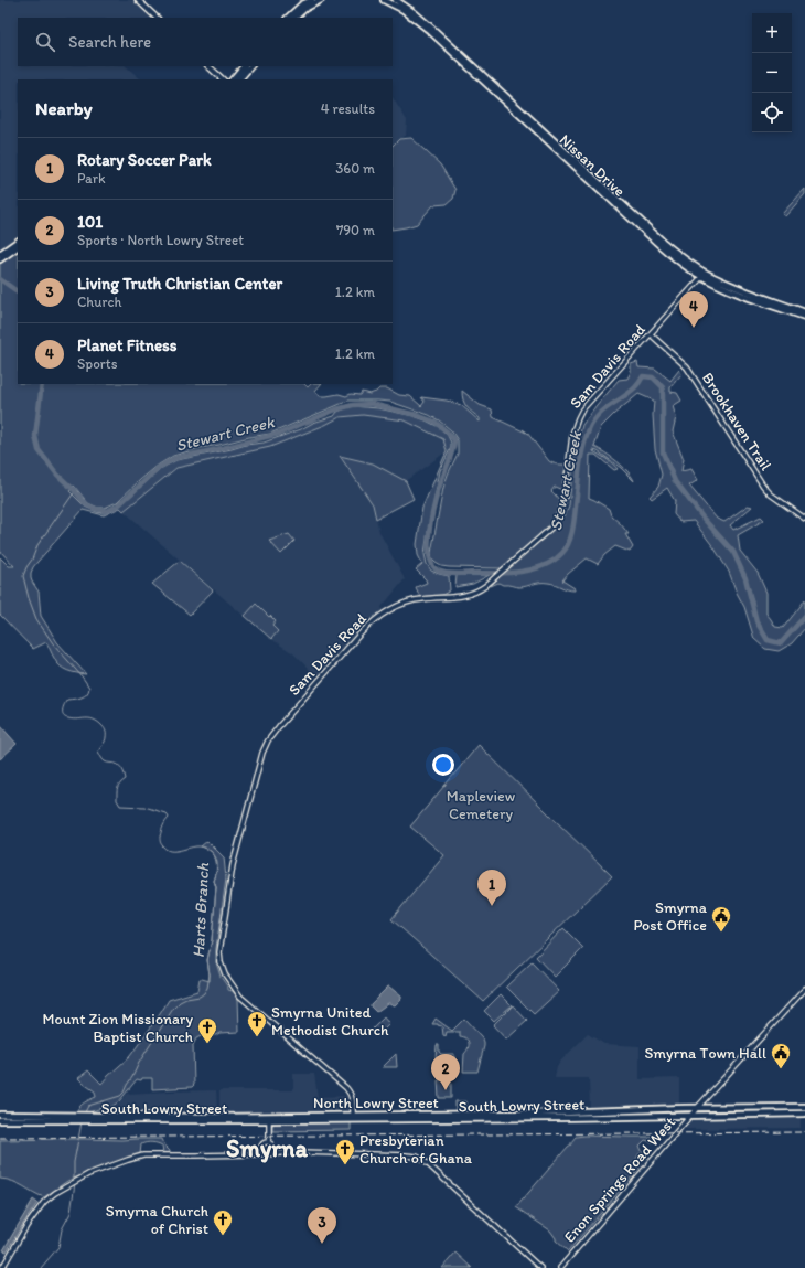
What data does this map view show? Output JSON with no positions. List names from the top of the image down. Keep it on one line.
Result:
{"streets":{"main road":["Nissan Drive","North Lowry Street","South Lowry Street"],"street":["Sam Davis Road","Brookhaven Trail","Enon Springs Road West"]},"crossings":[["Nissan Drive","Sam Davis Road"],["Sam Davis Road","Brookhaven Trail"],["Sam Davis Road","North Lowry Street"],["Sam Davis Road","South Lowry Street"],["North Lowry Street","South Lowry Street"],["North Lowry Street","Enon Springs Road West"],["South Lowry Street","Enon Springs Road West"]],"districts":["Smyrna"],"water":["Stewart Creek","Harts Branch"],"parks":["Mapleview Cemetery"],"places":{"public building":["Smyrna Post Office","Smyrna Town Hall"],"church":["Smyrna United Methodist Church","Mount Zion Missionary Baptist Church","Presbyterian Church of Ghana","Smyrna Church of Christ"]},"page":{"map_buttons":["+","−"],"search":"Search here","heading":["Nearby","4 results"],"list":[{"mark":"1","name":"Rotary Soccer Park","note":"Park","value":"360 m"},{"mark":"2","name":"101","note":"Sports · North Lowry Street","value":"790 m"},{"mark":"3","name":"Living Truth Christian Center","note":"Church","value":"1.2 km"},{"mark":"4","name":"Planet Fitness","note":"Sports","value":"1.2 km"}],"pins":["4","1","2","3"]}}
